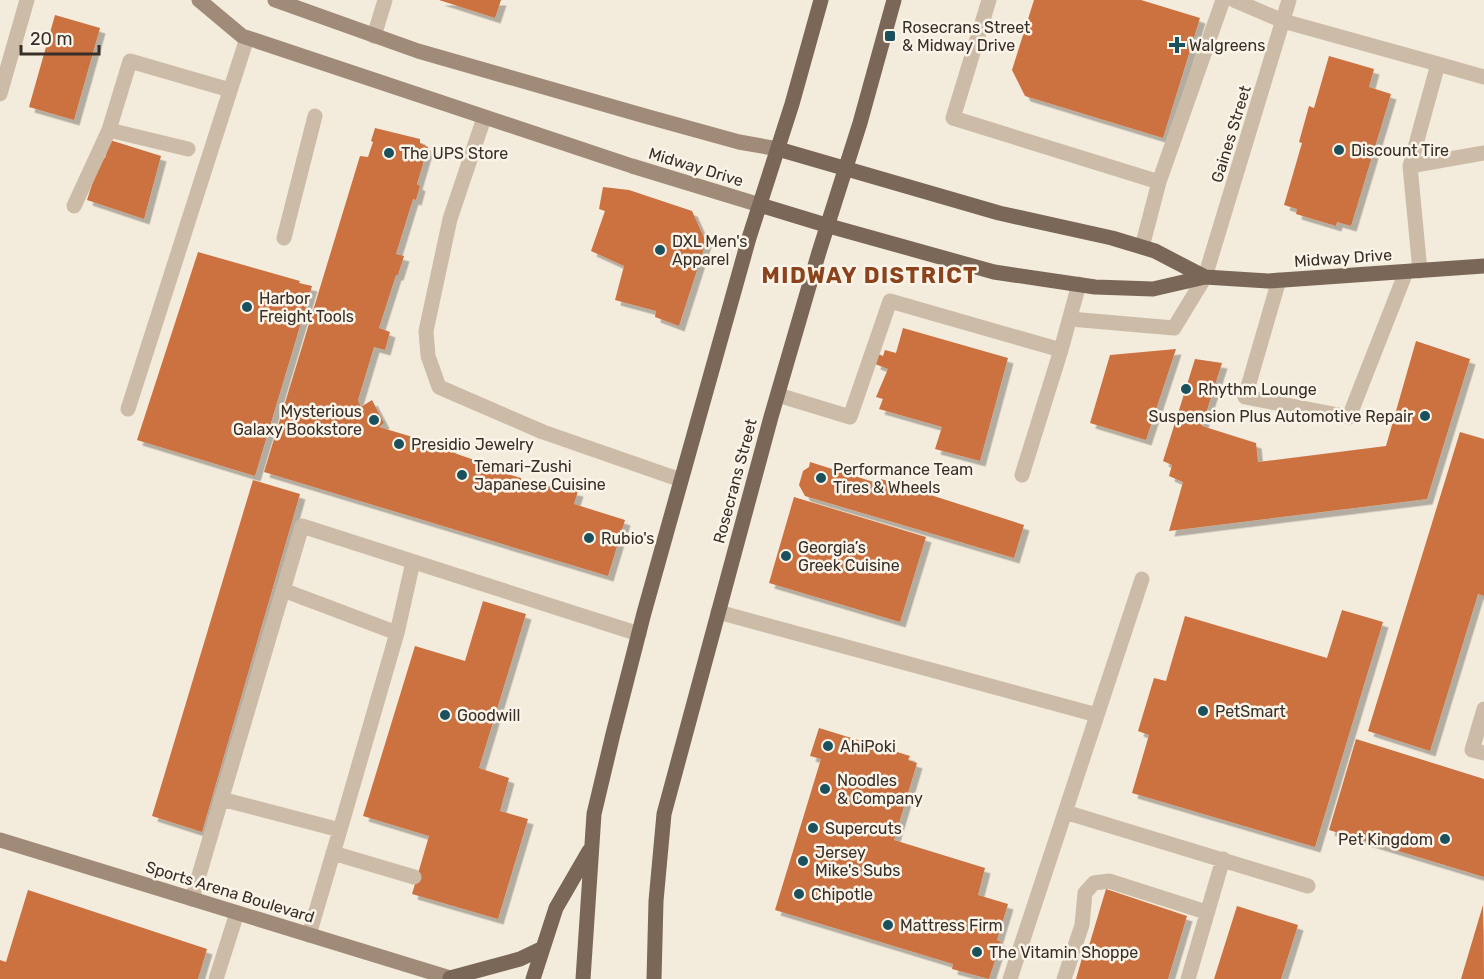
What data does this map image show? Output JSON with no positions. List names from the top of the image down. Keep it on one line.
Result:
{"streets":{"main road":["Midway Drive","Rosecrans Street","Sports Arena Boulevard"],"street":["Gaines Street"]},"crossings":[["Gaines Street","Midway Drive"],["Midway Drive","Rosecrans Street"]],"districts":["MIDWAY DISTRICT"],"places":{"transit":["Rosecrans Street & Midway Drive"],"health":["Walgreens"],"other":["Discount Tire","The UPS Store","DXL Men's Apparel","Harbor Freight Tools","Rhythm Lounge","Suspension Plus Automotive Repair","Mysterious Galaxy Bookstore","Presidio Jewelry","Temari-Zushi Japanese Cuisine","Performance Team Tires & Wheels","Rubio's","Georgia’s Greek Cuisine","PetSmart","Goodwill","AhiPoki","Noodles & Company","Supercuts","Pet Kingdom","Jersey Mike's Subs","Chipotle","Mattress Firm","The Vitamin Shoppe"]},"scale_bar":"20 m"}
